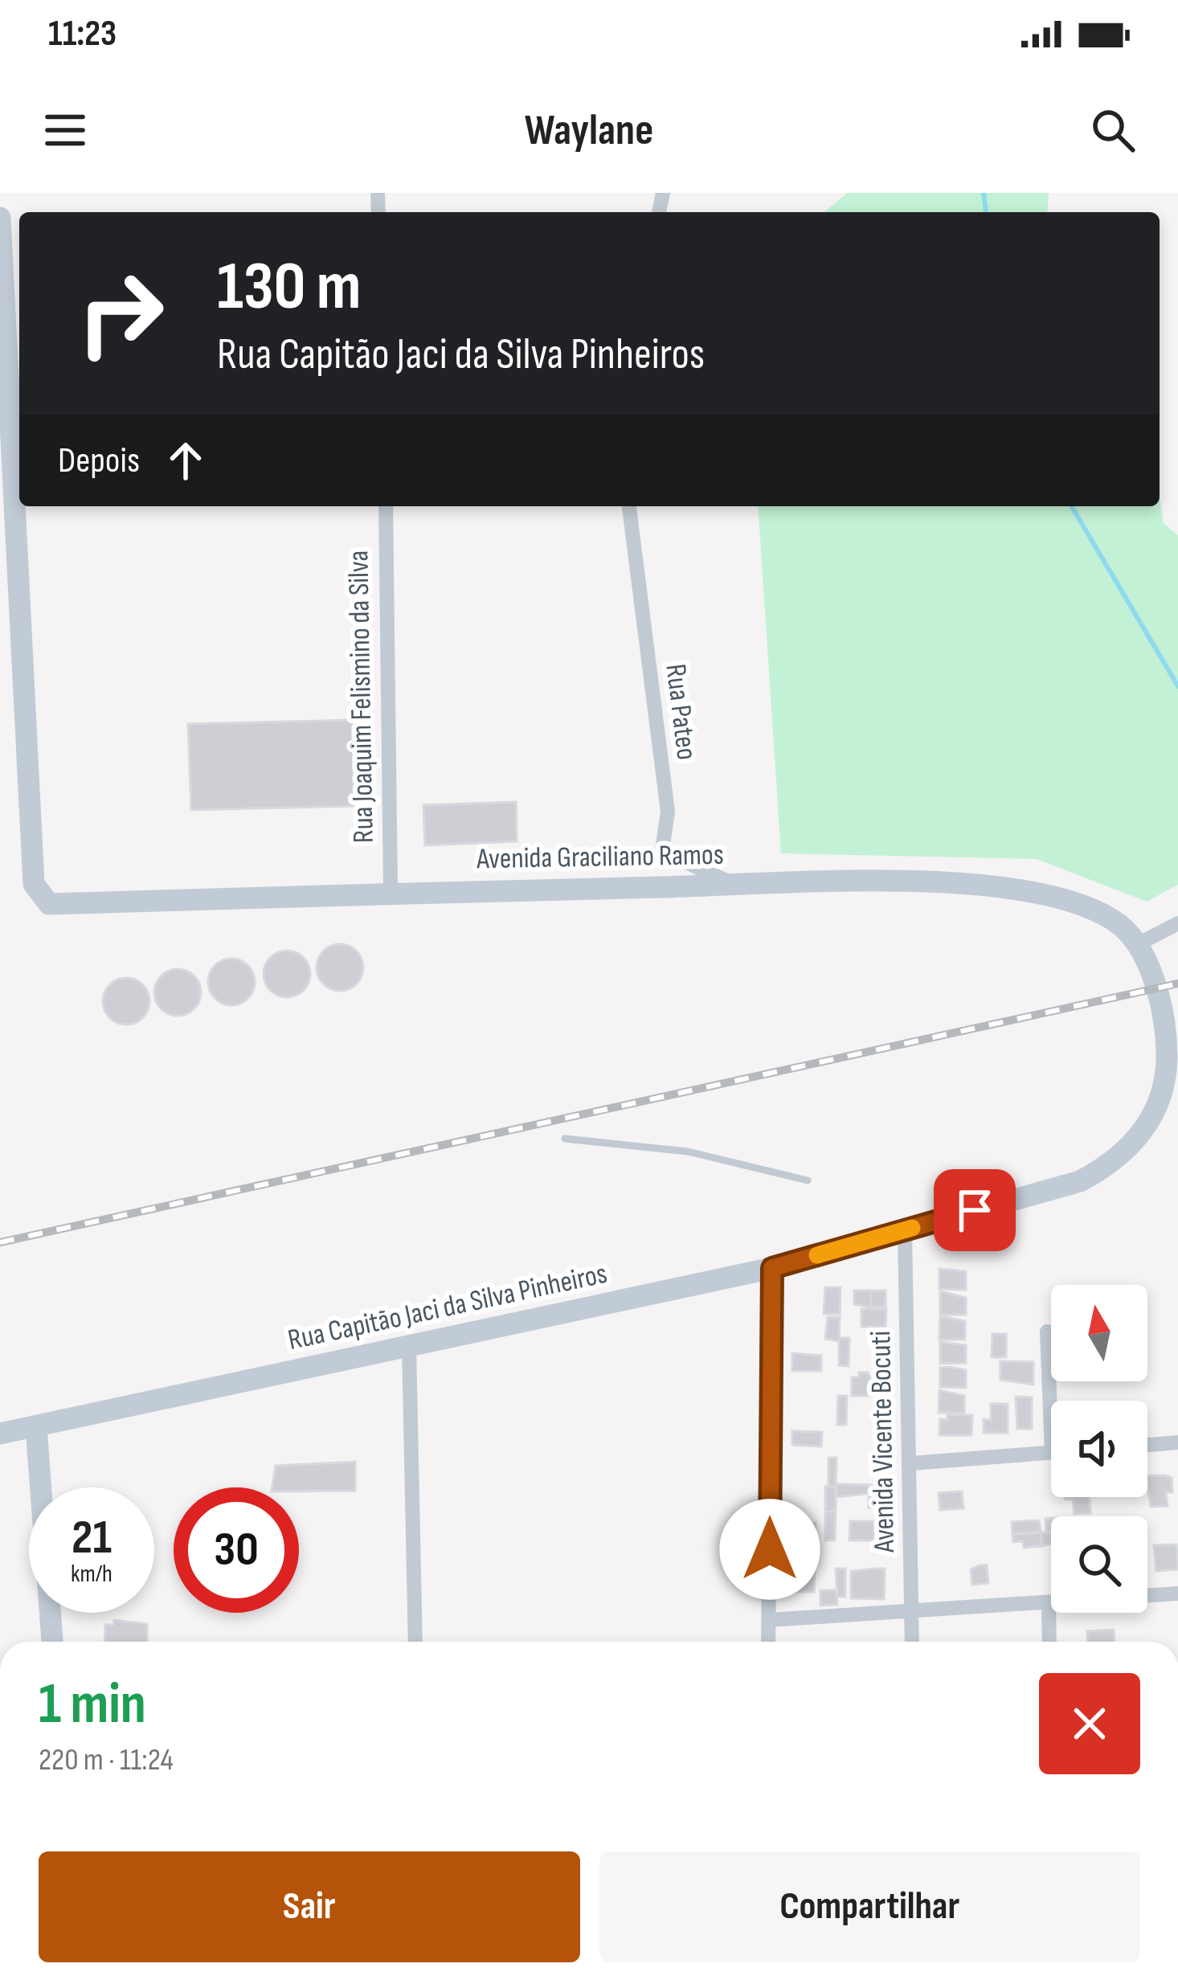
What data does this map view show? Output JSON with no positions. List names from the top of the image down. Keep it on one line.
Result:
{"streets":{"street":["Rua Joaquim Felismino da Silva","Rua Pateo","Avenida Graciliano Ramos","Rua Capitão Jaci da Silva Pinheiros","Avenida Vicente Bocuti"]},"crossings":[["Rua Joaquim Felismino da Silva","Avenida Graciliano Ramos"],["Rua Pateo","Avenida Graciliano Ramos"],["Avenida Graciliano Ramos","Rua Capitão Jaci da Silva Pinheiros"],["Rua Capitão Jaci da Silva Pinheiros","Avenida Vicente Bocuti"]],"north":"top","page":{"status":"11:23","header":"Waylane","turn":["130 m","Rua Capitão Jaci da Silva Pinheiros"],"then":"Depois","speed":"21 km/h","limit":"30","heading":["1 min","220 m · 11:24"],"buttons":["Sair","Compartilhar"]}}
